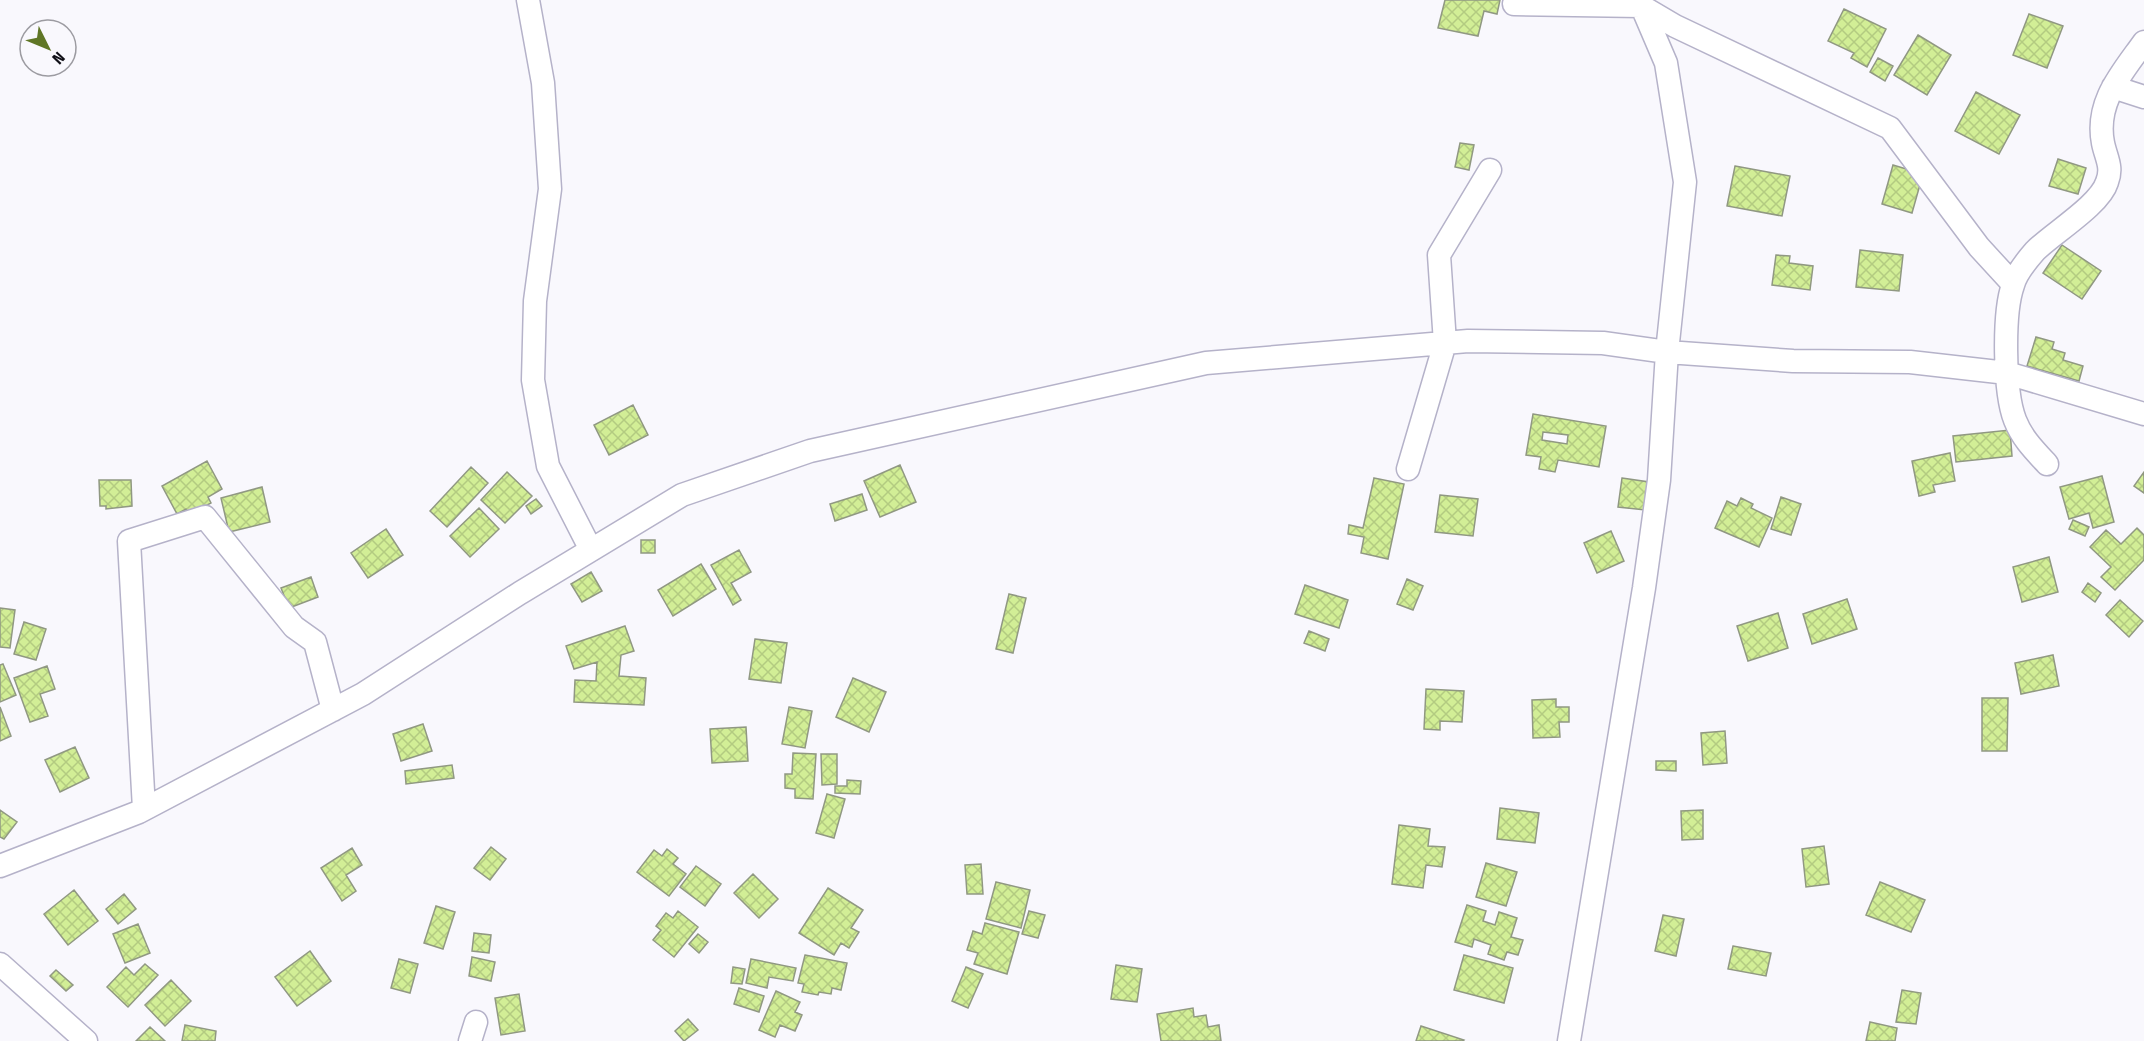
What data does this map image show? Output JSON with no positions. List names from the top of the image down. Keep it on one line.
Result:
{"north":"bottom right"}
